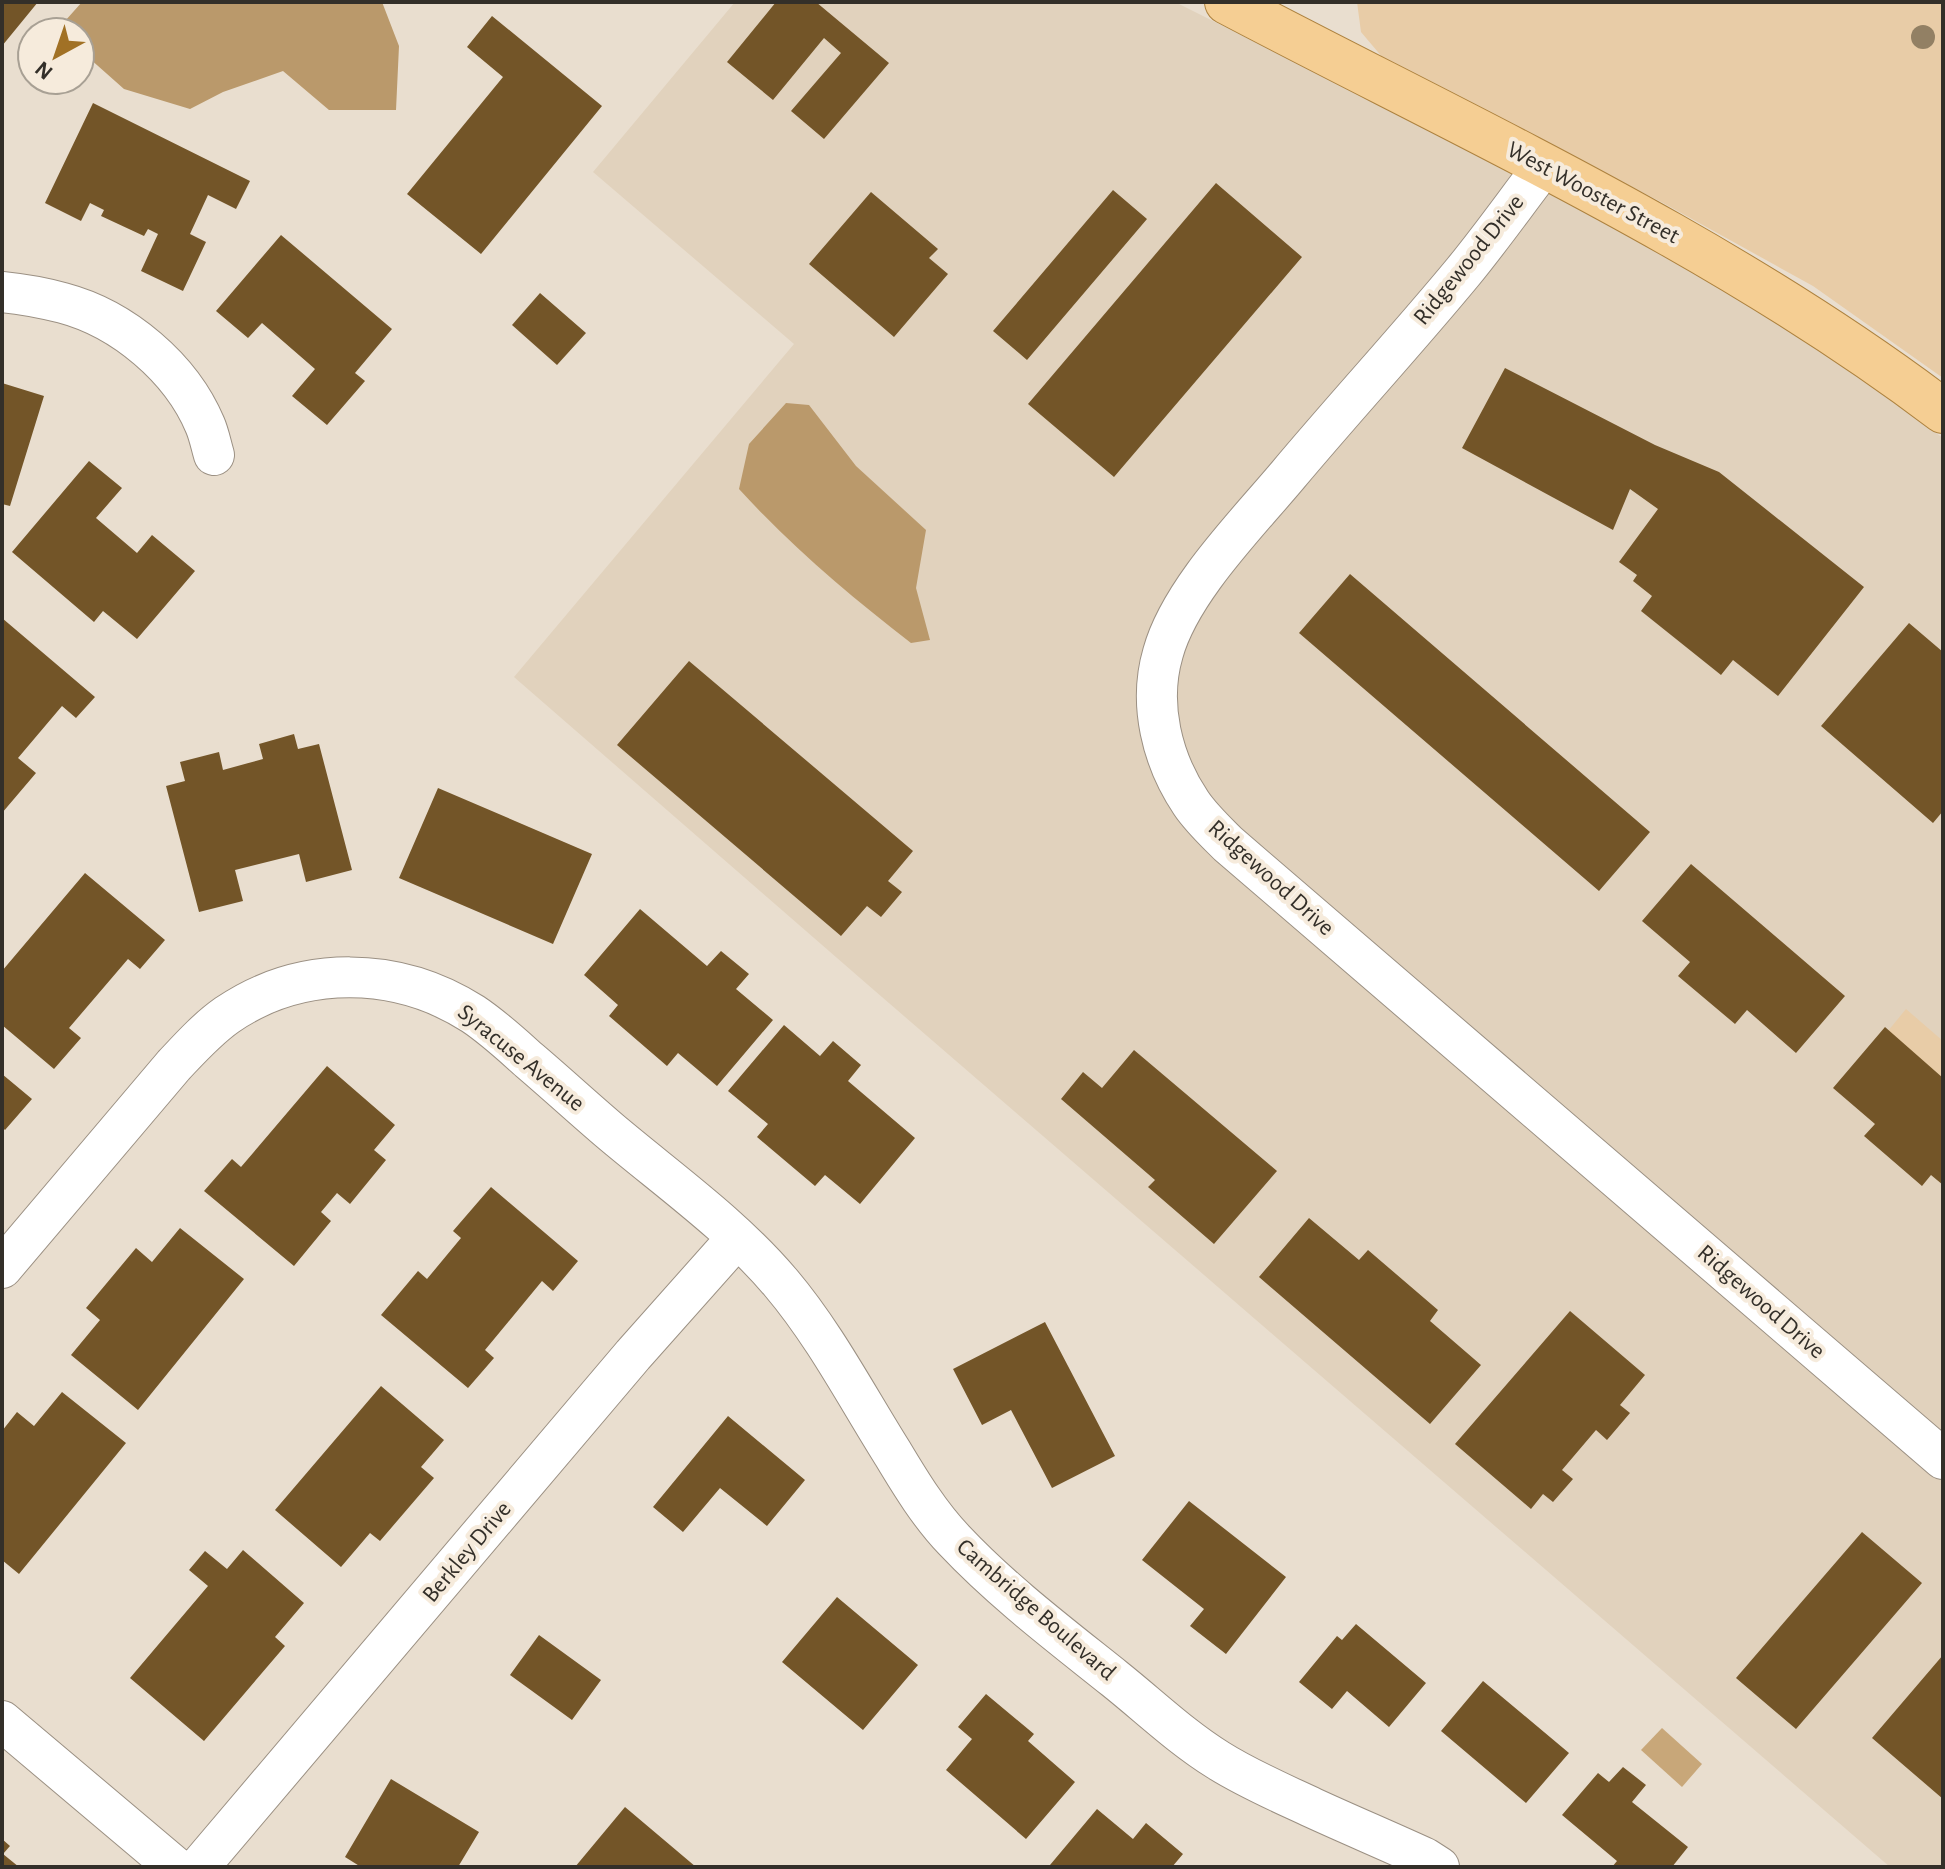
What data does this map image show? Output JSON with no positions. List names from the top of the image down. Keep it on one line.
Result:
{"streets":{"main road":["West Wooster Street"],"street":["Ridgewood Drive","Syracuse Avenue","Berkley Drive","Cambridge Boulevard"]},"crossings":[["West Wooster Street","Ridgewood Drive"],["Syracuse Avenue","Berkley Drive"],["Syracuse Avenue","Cambridge Boulevard"],["Berkley Drive","Cambridge Boulevard"]],"north":"bottom left"}
